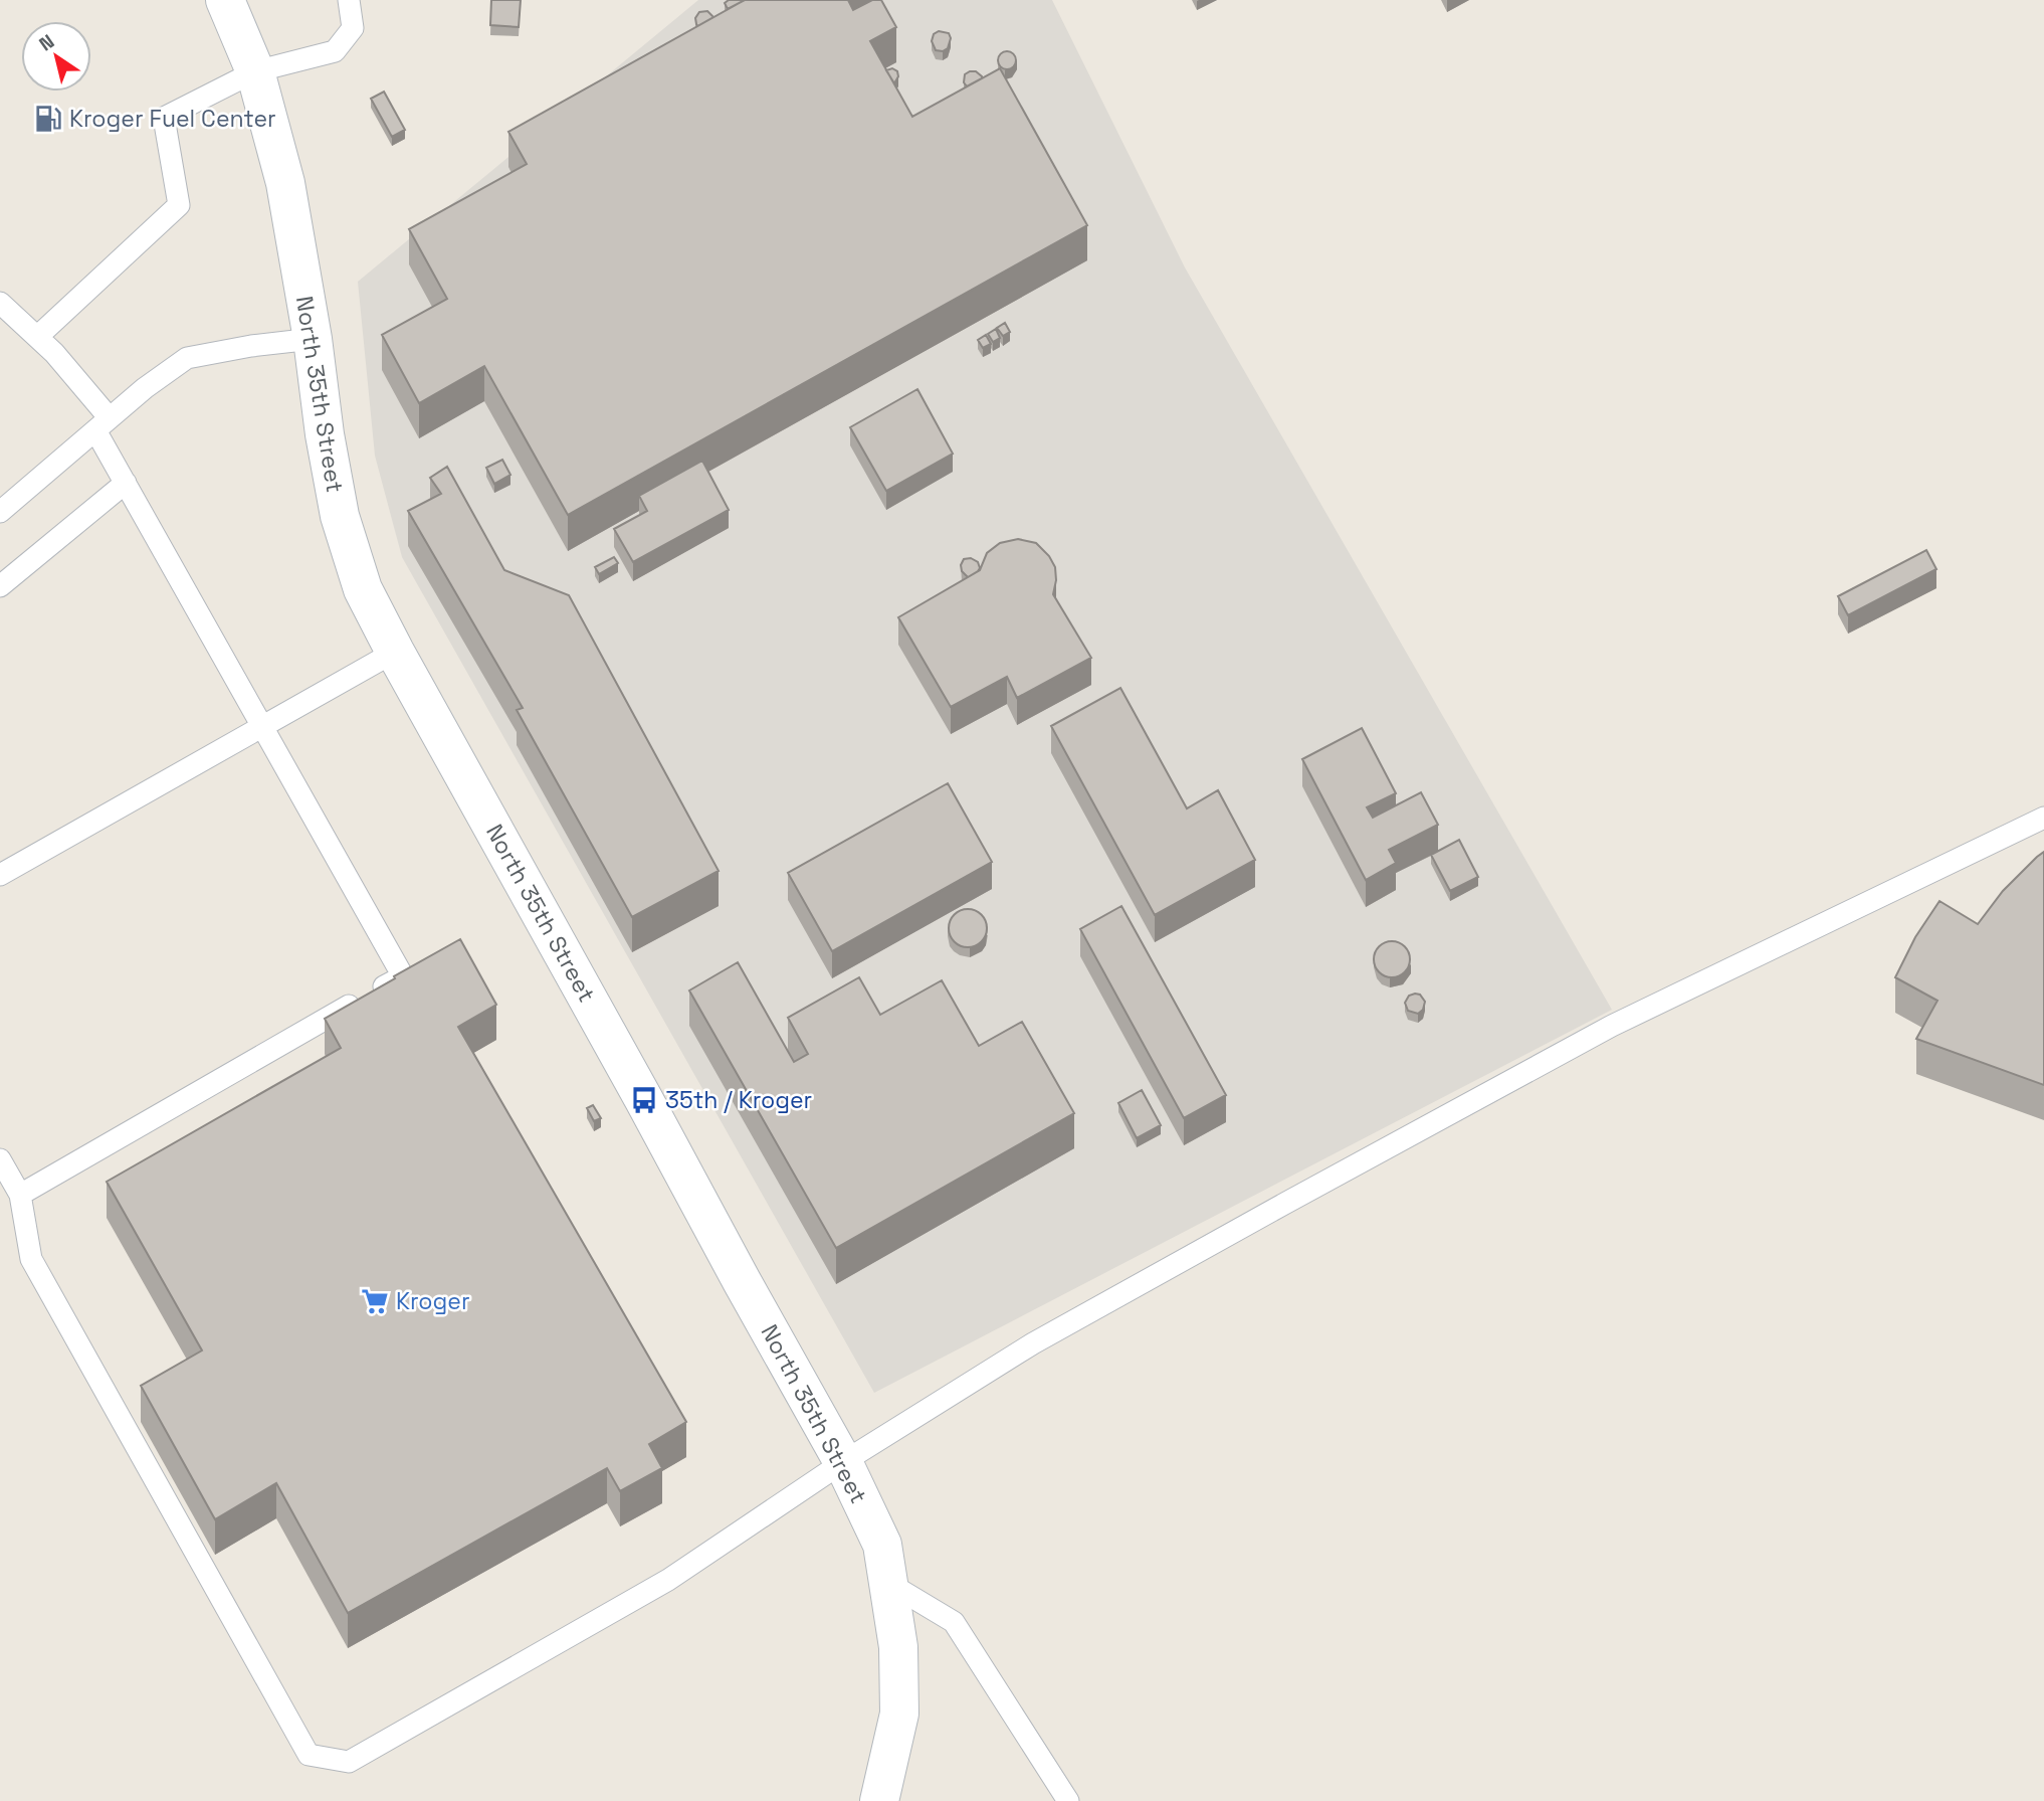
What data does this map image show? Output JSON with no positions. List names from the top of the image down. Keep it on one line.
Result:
{"streets":{"street":["North 35th Street"]},"places":{"fuel station":["Kroger Fuel Center"],"bus stop":["35th / Kroger"],"supermarket":["Kroger"]},"north":"top left"}
